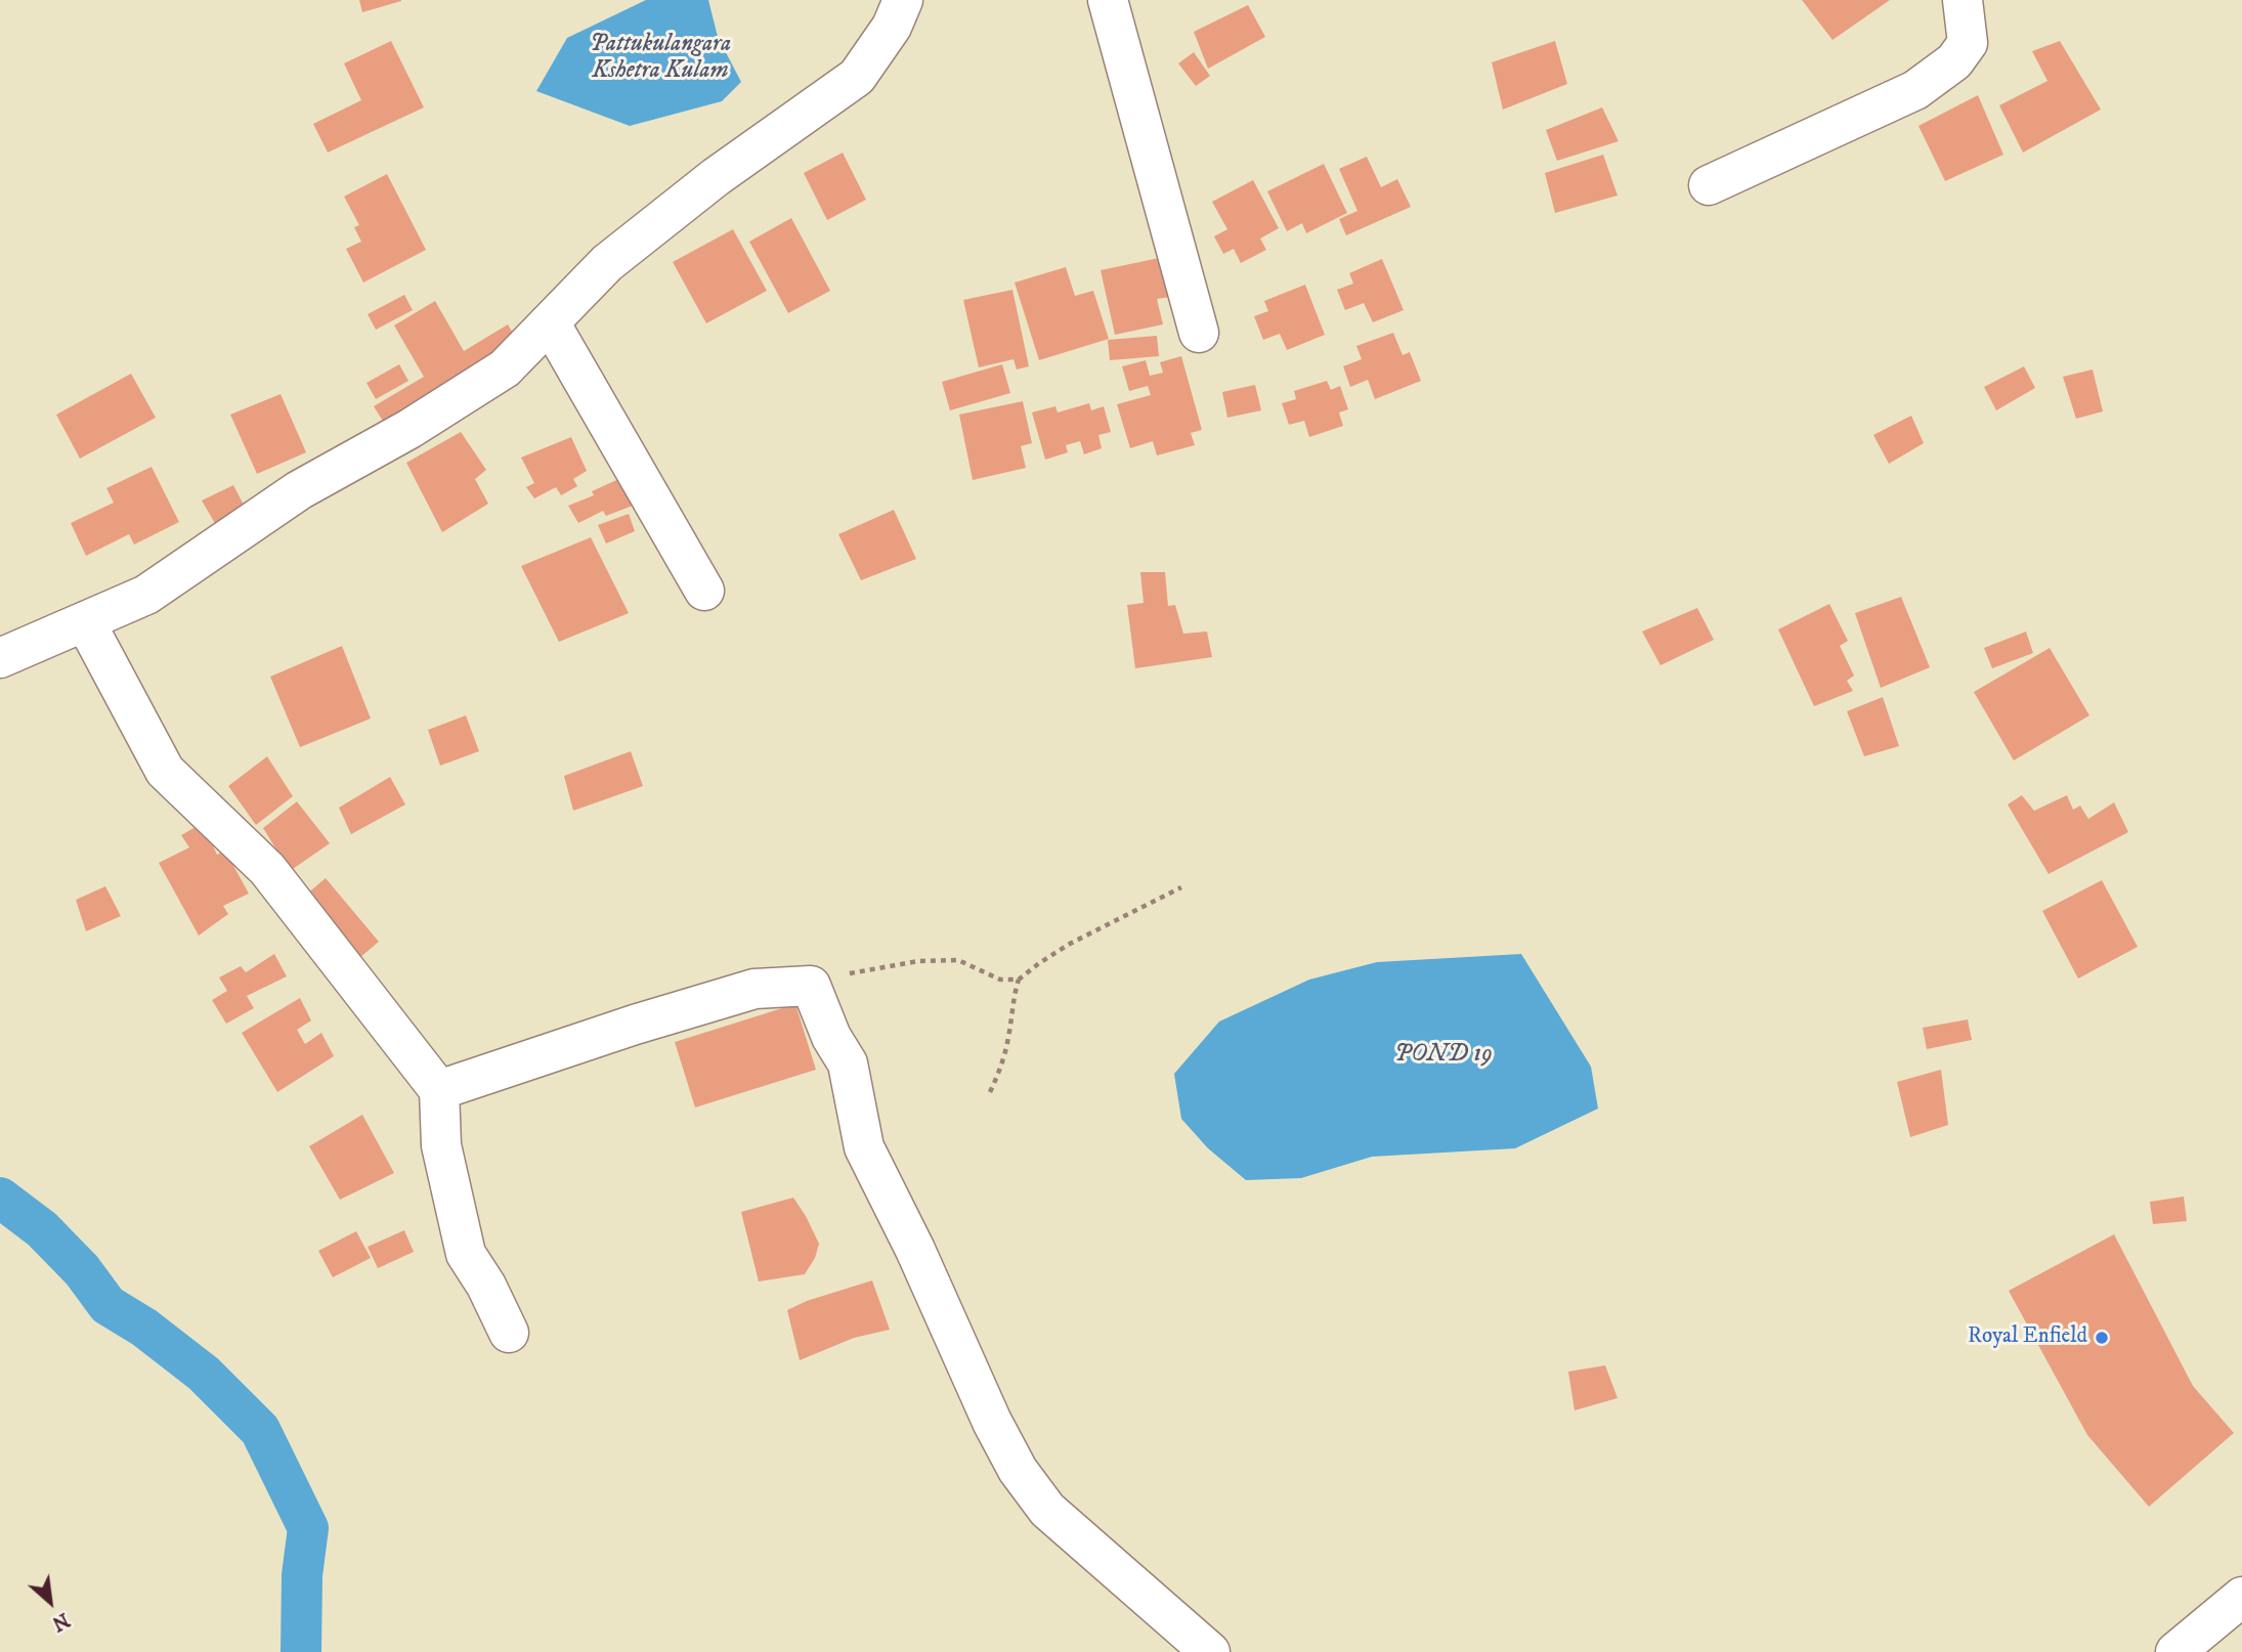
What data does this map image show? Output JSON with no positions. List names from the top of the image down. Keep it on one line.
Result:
{"water":["Pattukulangara Kshetra Kulam","POND 19"],"places":["Royal Enfield"],"north":"bottom right"}
